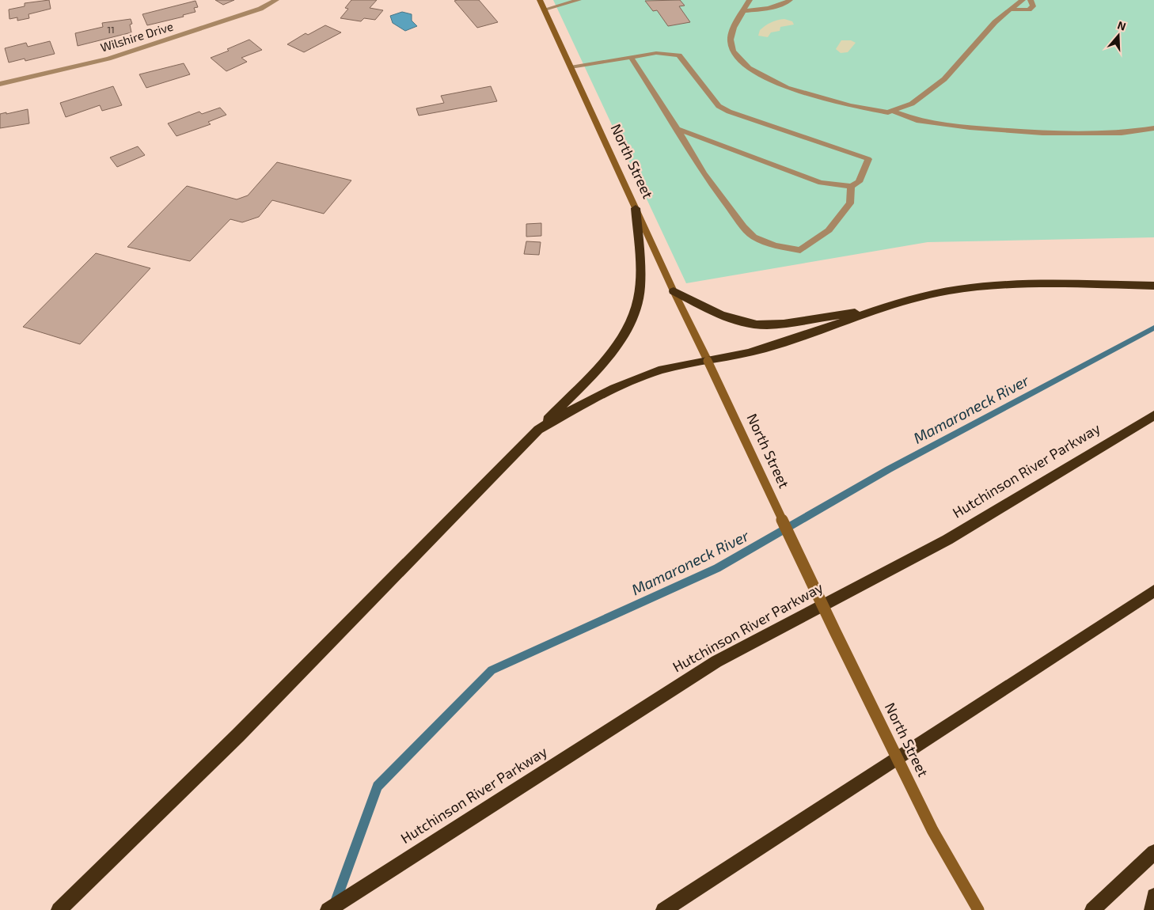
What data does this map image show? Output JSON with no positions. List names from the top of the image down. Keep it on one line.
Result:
{"streets":{"highway":["Hutchinson River Parkway"],"main road":["North Street"],"street":["Wilshire Drive"]},"water":["Mamaroneck River"],"house_numbers":["11"],"north":"top"}
